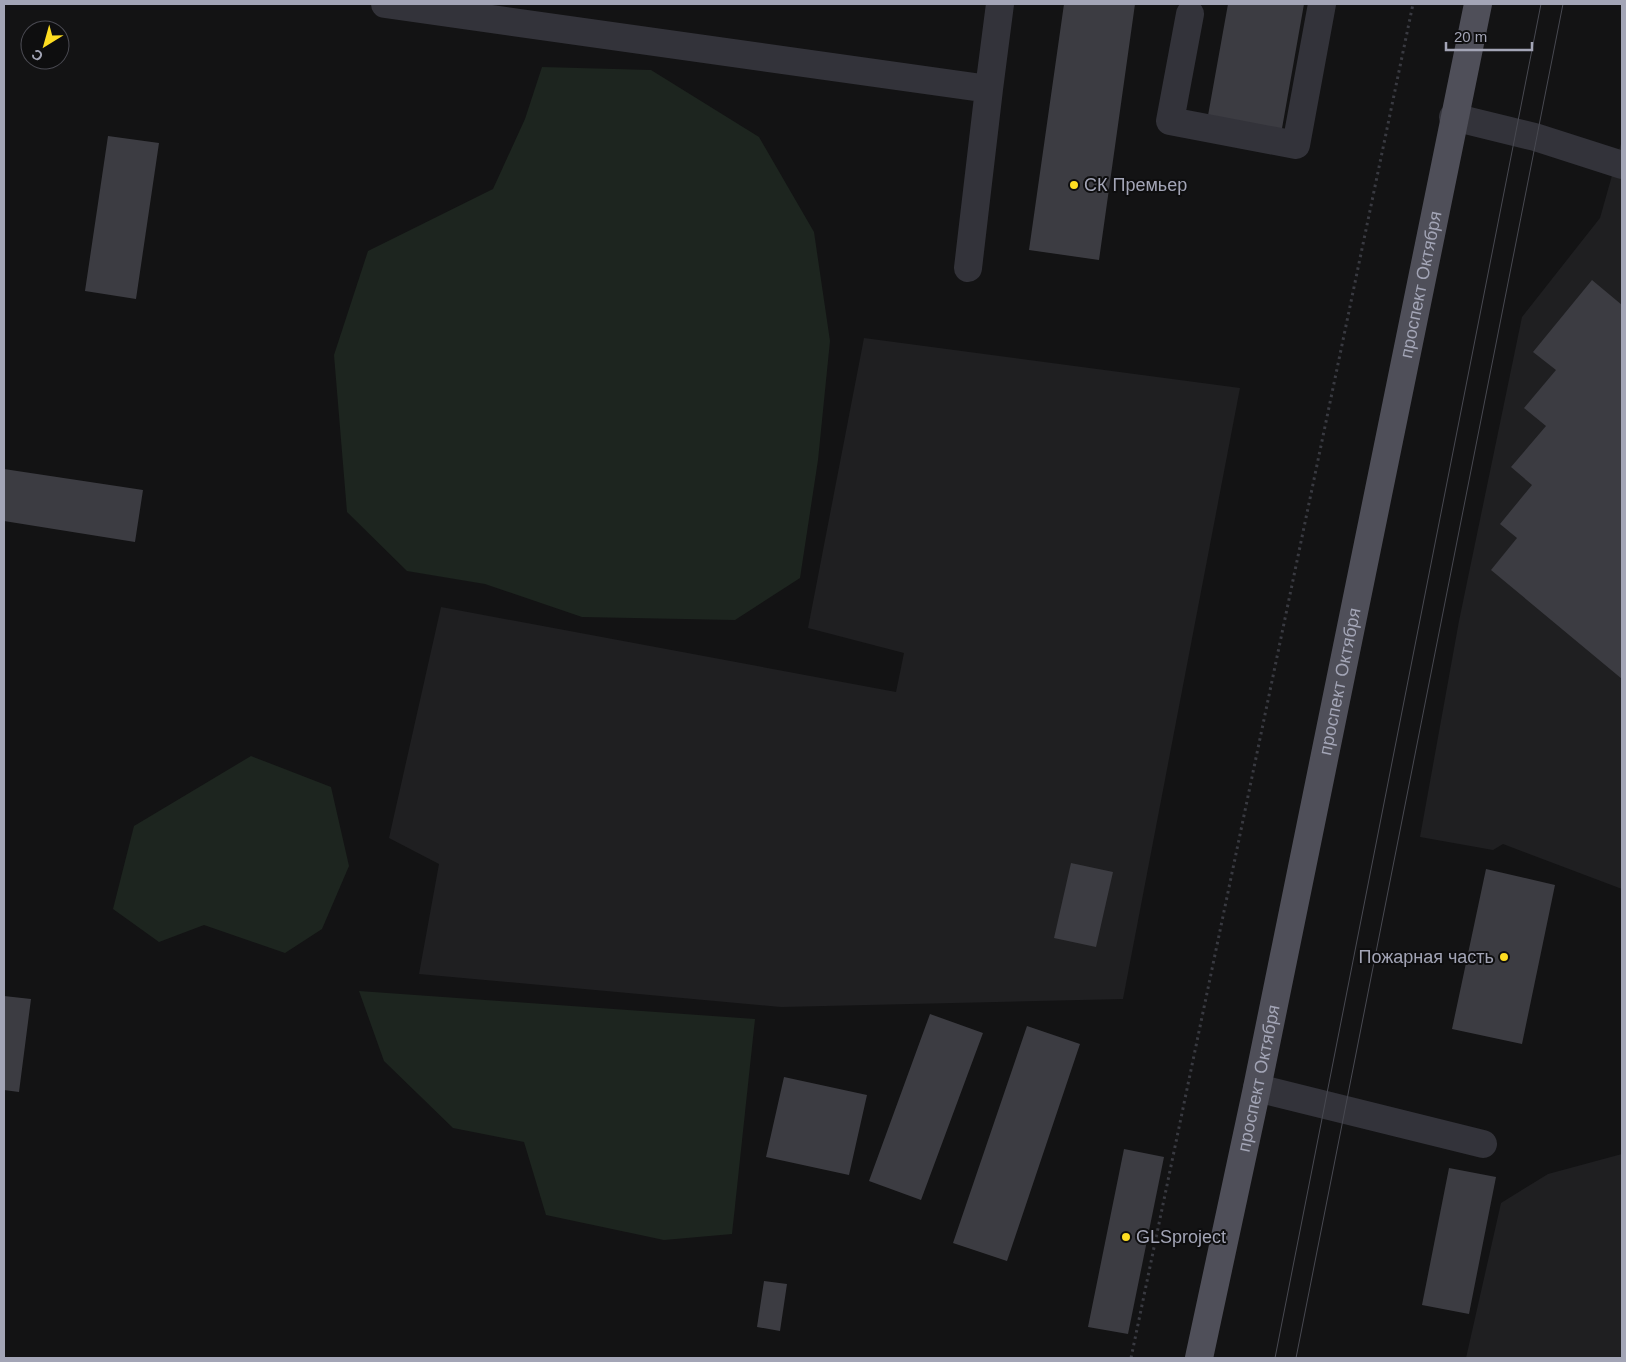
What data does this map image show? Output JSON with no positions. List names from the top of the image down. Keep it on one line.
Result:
{"streets":{"main road":["проспект Октября"]},"places":["СК Премьер","Пожарная часть","GLSproject"],"scale_bar":"20 m","north":"bottom left"}
